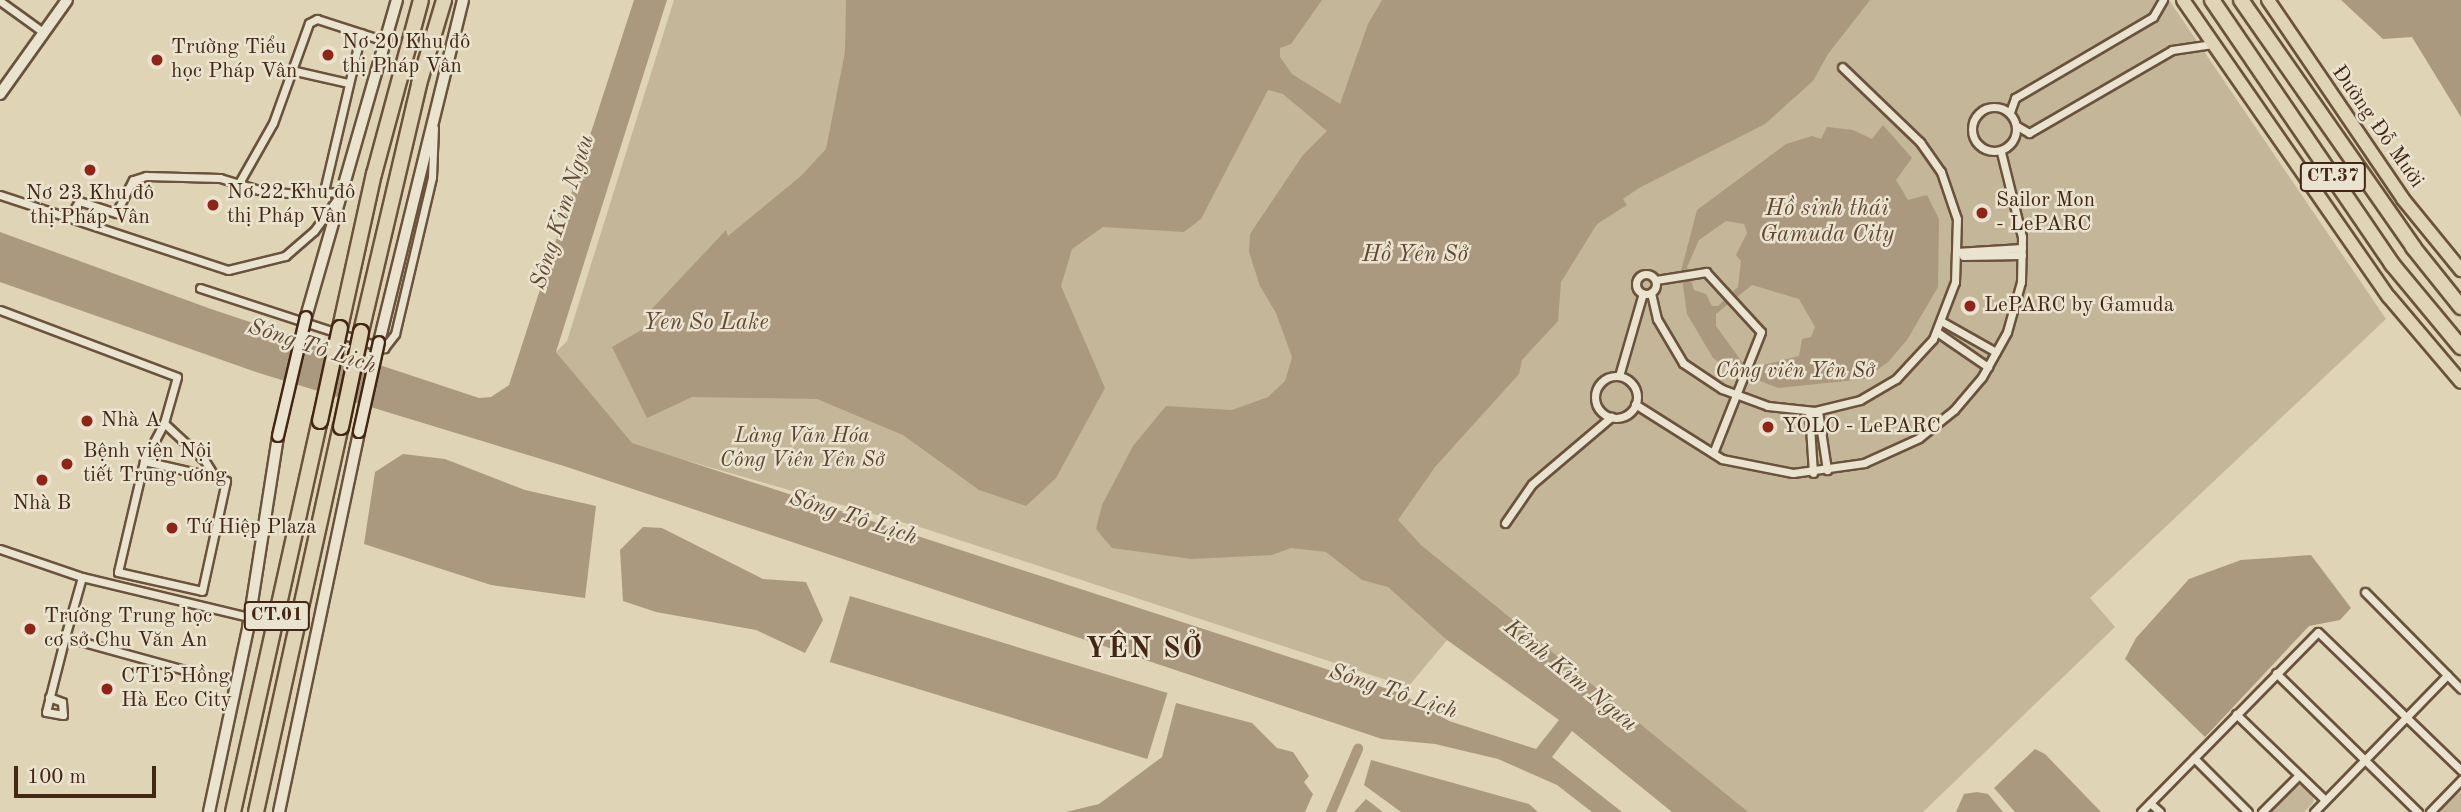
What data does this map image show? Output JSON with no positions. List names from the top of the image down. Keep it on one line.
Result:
{"streets":{"highway":["CT.37","CT.01"],"main road":["Đường Đỗ Mười"]},"districts":["YÊN SỞ"],"water":["Hồ sinh thái Gamuda City","Sông Kim Ngưu","Hồ Yên Sở","Yen So Lake","Sông Tô Lịch","Kênh Kim Ngưu"],"parks":["Công viên Yên Sở","Làng Văn Hóa Công Viên Yên Sở"],"places":["Nơ 20 Khu đô thị Pháp Vân","Trường Tiểu học Pháp Vân","Nơ 23 Khu đô thị Pháp Vân","Nơ 22 Khu đô thị Pháp Vân","Sailor Mon - LePARC","LePARC by Gamuda","Nhà A","YOLO - LePARC","Bệnh viện Nội tiết Trung ương","Nhà B","Tứ Hiệp Plaza","Trường Trung học cơ sở Chu Văn An","CT15 Hồng Hà Eco City"],"scale_bar":"100 m"}
